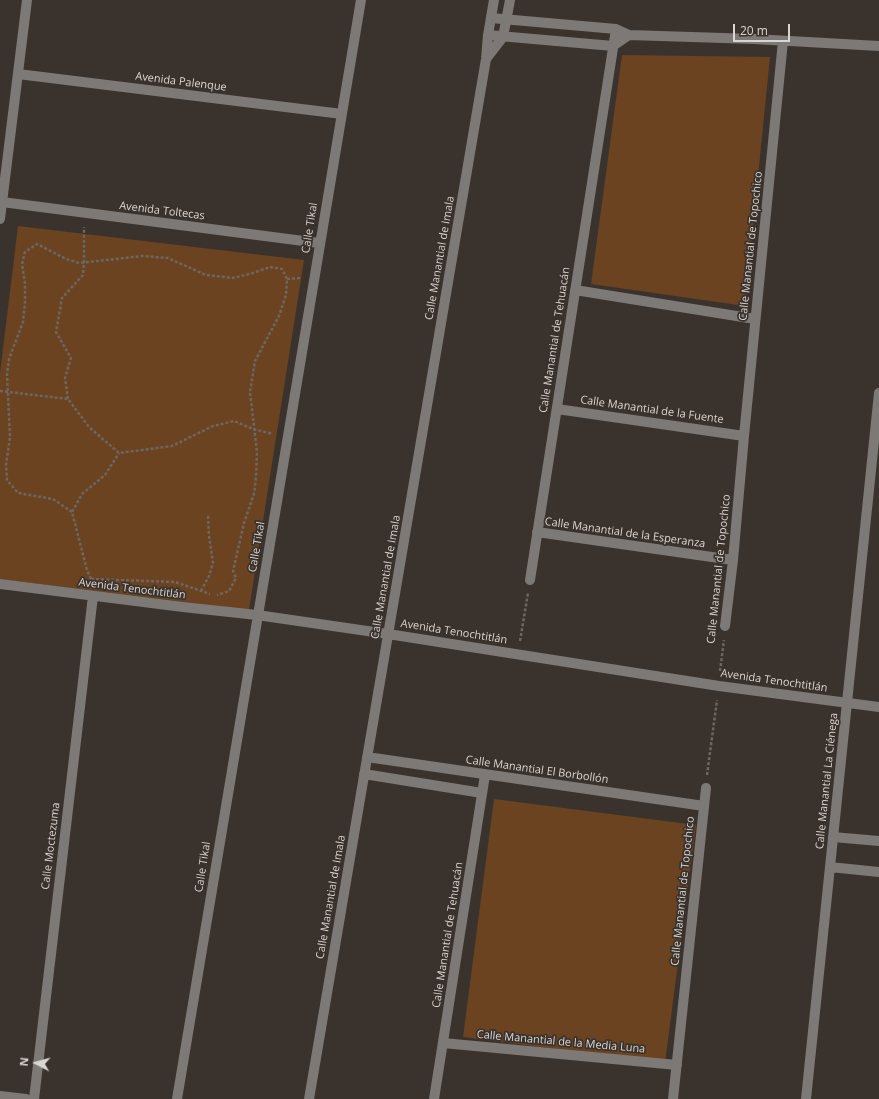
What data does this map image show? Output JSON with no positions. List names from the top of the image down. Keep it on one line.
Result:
{"streets":{"street":["Avenida Palenque","Avenida Toltecas","Calle Tikal","Calle Manantial de Topochico","Calle Manantial de Imala","Calle Manantial de Tehuacán","Calle Manantial de la Fuente","Calle Manantial de la Esperanza","Avenida Tenochtitlán","Calle Manantial El Borbollón","Calle Manantial La Ciénega","Calle Moctezuma","Calle Manantial de la Media Luna"]},"crossings":[["Avenida Palenque","Calle Tikal"],["Avenida Toltecas","Calle Tikal"],["Calle Tikal","Avenida Tenochtitlán"],["Calle Manantial de Topochico","Calle Manantial de la Fuente"],["Calle Manantial de Topochico","Calle Manantial de la Esperanza"],["Calle Manantial de Topochico","Avenida Tenochtitlán"],["Calle Manantial de Topochico","Calle Manantial El Borbollón"],["Calle Manantial de Topochico","Calle Manantial de la Media Luna"],["Calle Manantial de Imala","Avenida Tenochtitlán"],["Calle Manantial de Imala","Calle Manantial El Borbollón"],["Calle Manantial de Tehuacán","Calle Manantial de la Fuente"],["Calle Manantial de Tehuacán","Calle Manantial de la Esperanza"],["Calle Manantial de Tehuacán","Calle Manantial El Borbollón"],["Calle Manantial de Tehuacán","Calle Manantial de la Media Luna"],["Avenida Tenochtitlán","Calle Manantial La Ciénega"],["Avenida Tenochtitlán","Calle Moctezuma"]],"scale_bar":"20 m","north":"left"}
